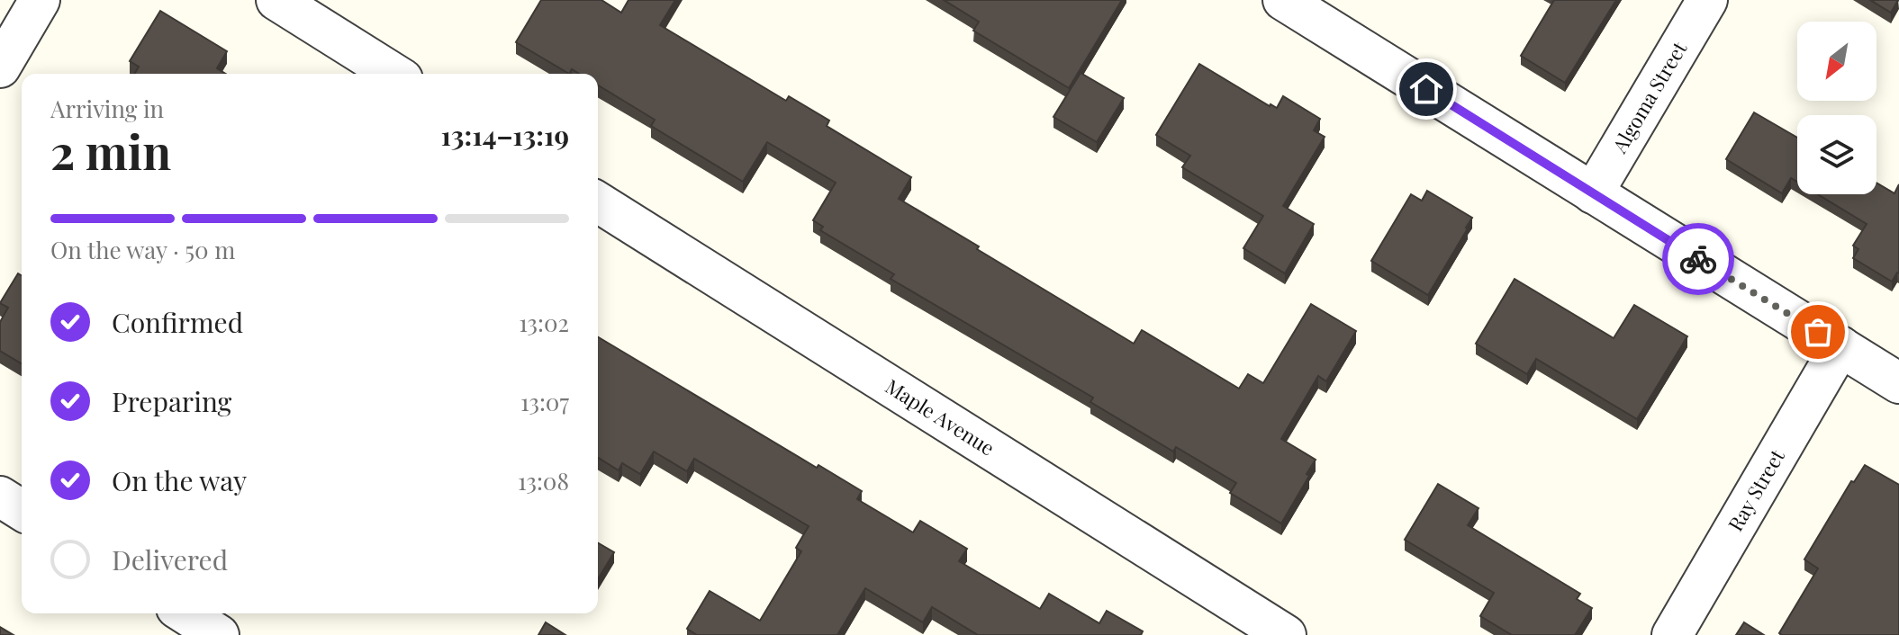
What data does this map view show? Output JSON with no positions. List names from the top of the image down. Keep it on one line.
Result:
{"streets":{"street":["Algoma Street","Maple Avenue","Ray Street"]},"north":"bottom left","page":{"heading":["2 min","Arriving in","13:14–13:19"],"bar":"On the way · 50 m","list":[["Confirmed","13:02"],["Preparing","13:07"],["On the way","13:08"],"Delivered"]}}
